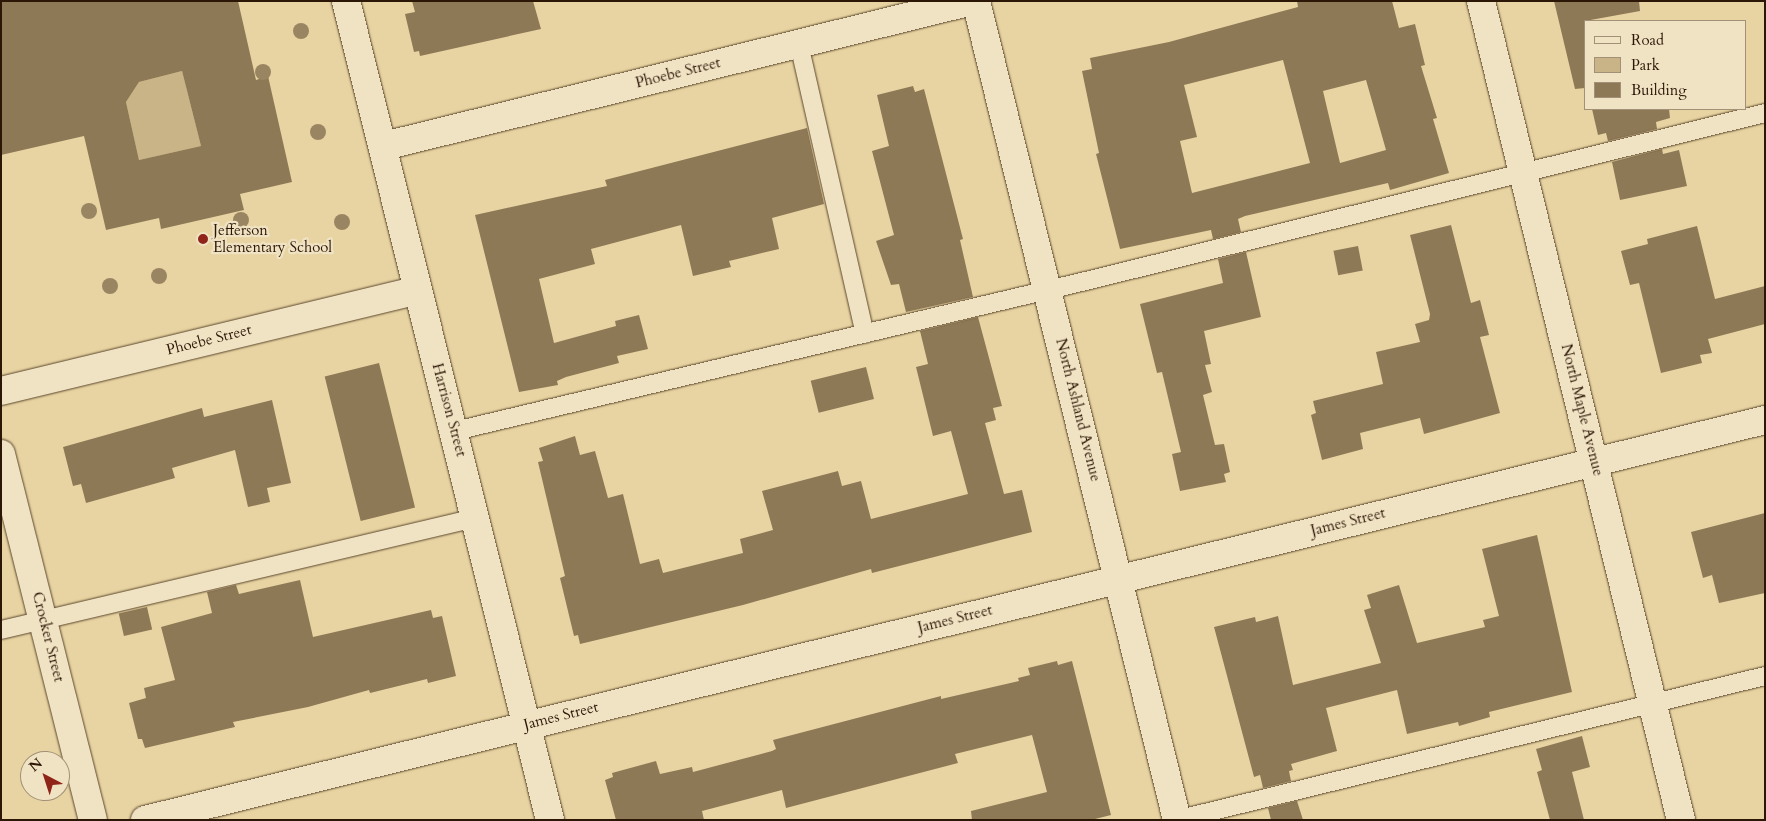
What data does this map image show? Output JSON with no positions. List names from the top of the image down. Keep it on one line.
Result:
{"streets":{"street":["Phoebe Street","Harrison Street","North Ashland Avenue","North Maple Avenue","James Street","Crocker Street"]},"crossings":[["Phoebe Street","Harrison Street"],["Harrison Street","James Street"],["North Ashland Avenue","James Street"],["North Maple Avenue","James Street"]],"places":["Jefferson Elementary School"],"legend":["Road","Park","Building"],"north":"top left"}
